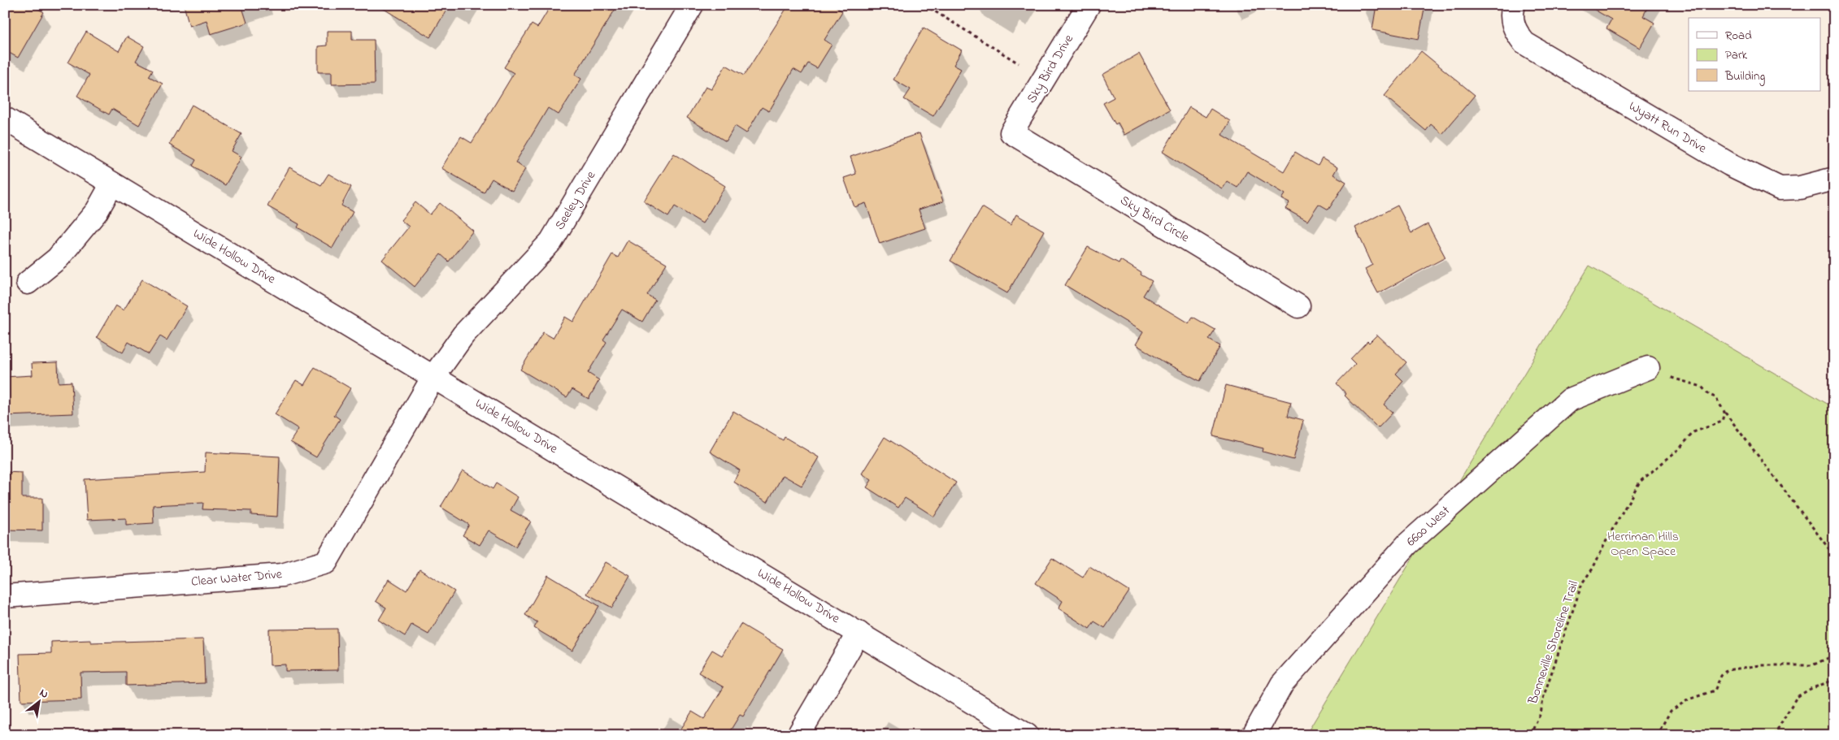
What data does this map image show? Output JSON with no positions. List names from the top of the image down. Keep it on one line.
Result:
{"streets":{"street":["Sky Bird Drive","Wyatt Run Drive","Seeley Drive","Sky Bird Circle","Wide Hollow Drive","6600 West","Clear Water Drive"],"path":["Bonneville Shoreline Trail"]},"crossings":[["Sky Bird Drive","Sky Bird Circle"],["Seeley Drive","Wide Hollow Drive"],["Seeley Drive","Clear Water Drive"],["Wide Hollow Drive","Clear Water Drive"]],"parks":["Herriman Hills Open Space"],"legend":["Road","Park","Building"],"north":"top right"}
